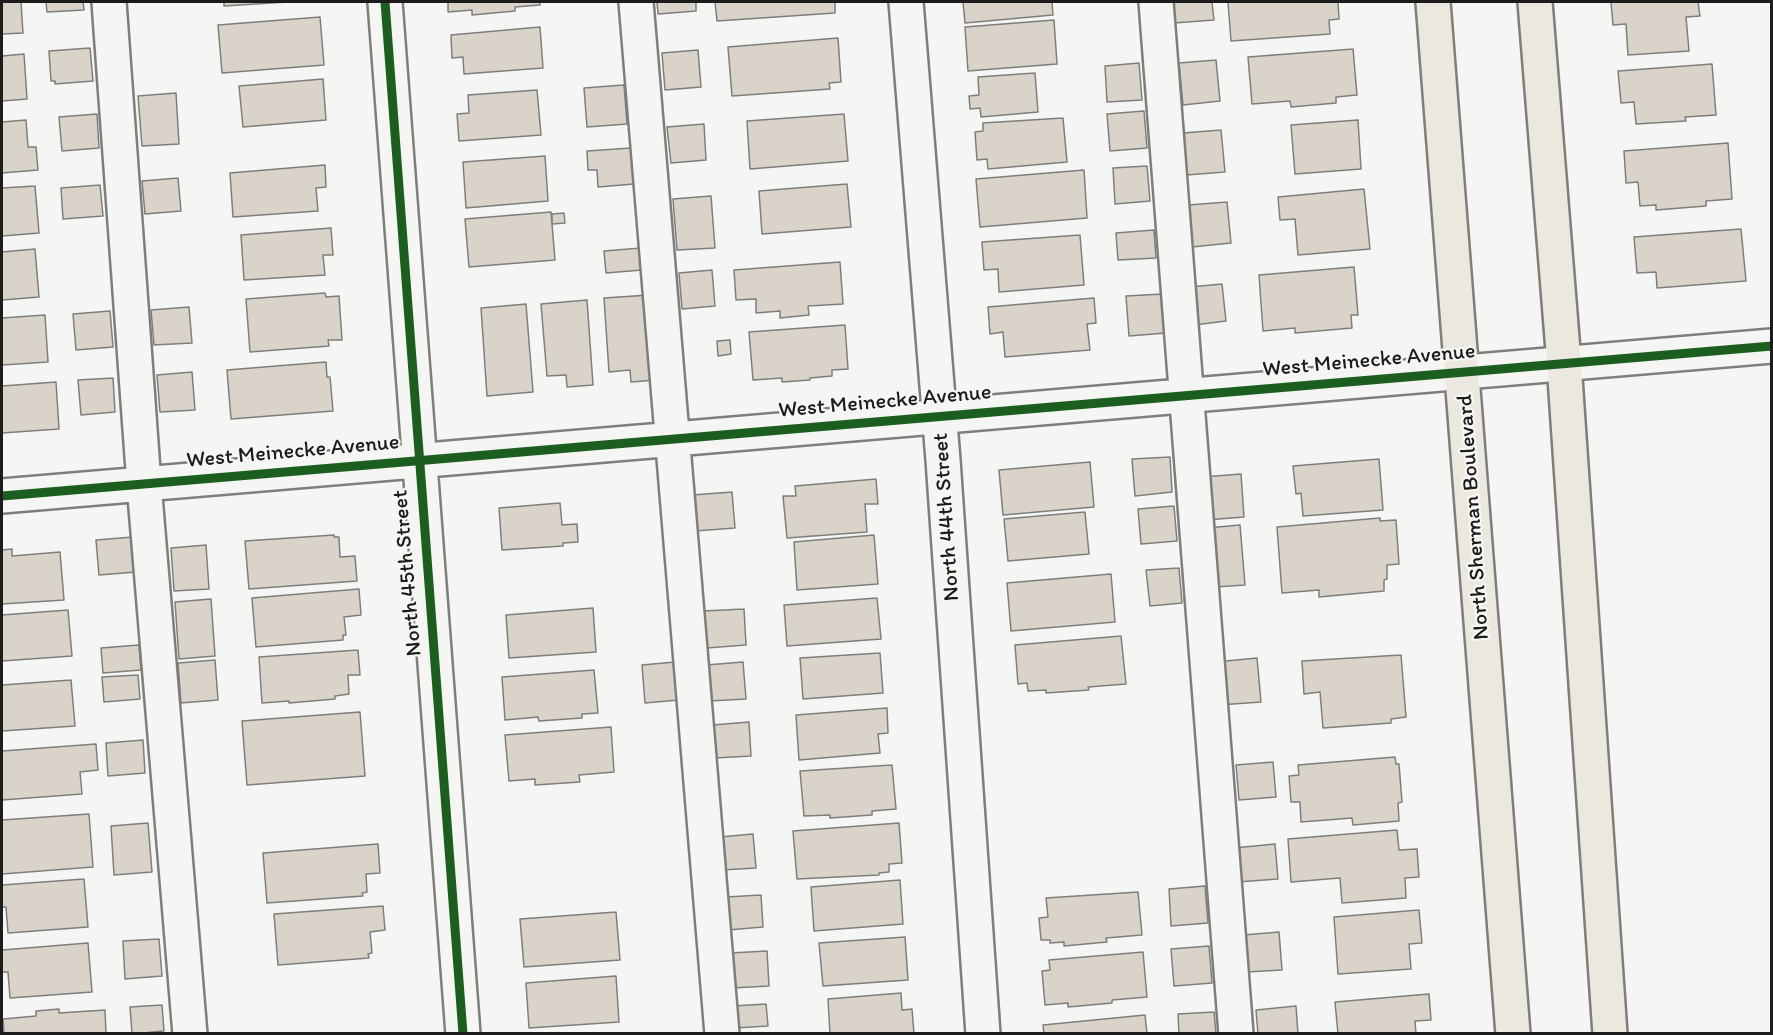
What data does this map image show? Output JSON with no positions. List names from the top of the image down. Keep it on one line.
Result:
{"streets":{"main road":["North Sherman Boulevard"],"street":["West Meinecke Avenue","North 44th Street","North 45th Street"]},"crossings":[["West Meinecke Avenue","North 44th Street"],["West Meinecke Avenue","North Sherman Boulevard"],["West Meinecke Avenue","North 45th Street"]]}
